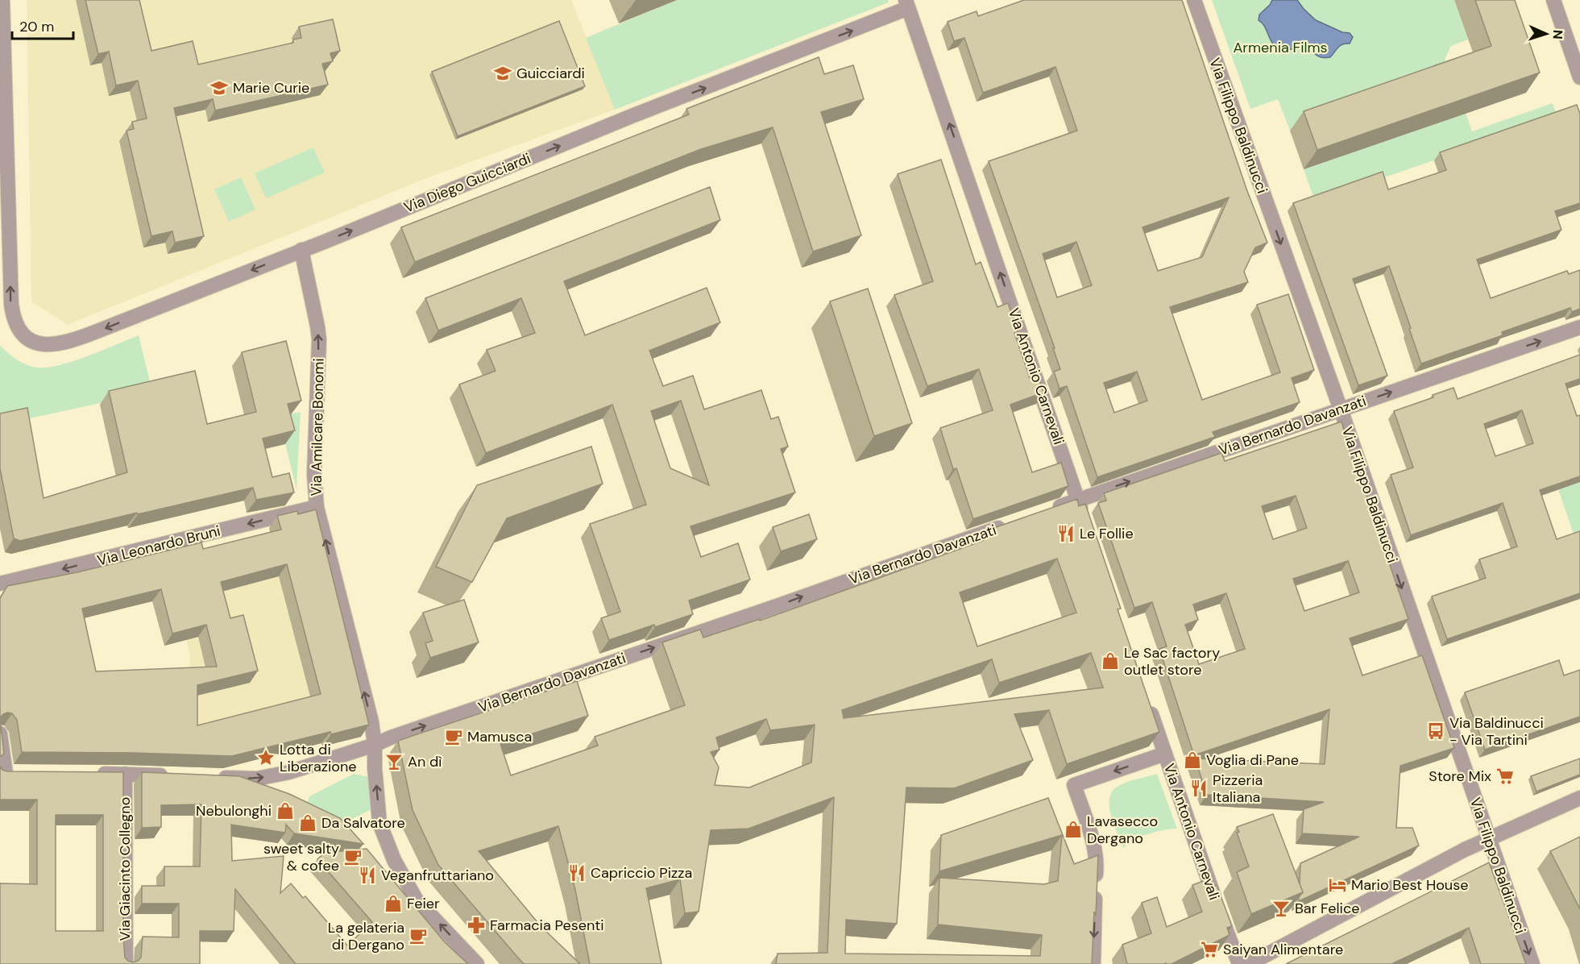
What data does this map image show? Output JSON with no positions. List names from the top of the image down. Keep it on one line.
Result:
{"streets":{"street":["Via Filippo Baldinucci","Via Diego Guicciardi","Via Antonio Carnevali","Via Bernardo Davanzati","Via Amilcare Bonomi","Via Leonardo Bruni","Via Giacinto Collegno"]},"crossings":[["Via Filippo Baldinucci","Via Bernardo Davanzati"],["Via Diego Guicciardi","Via Antonio Carnevali"],["Via Diego Guicciardi","Via Amilcare Bonomi"],["Via Antonio Carnevali","Via Bernardo Davanzati"],["Via Bernardo Davanzati","Via Amilcare Bonomi"],["Via Amilcare Bonomi","Via Leonardo Bruni"]],"one_way":["Via Filippo Baldinucci","Via Bernardo Davanzati","Via Amilcare Bonomi","Via Leonardo Bruni"],"parks":["Armenia Films"],"places":{"school or university":["Guicciardi","Marie Curie"],"restaurant":["Le Follie","Pizzeria Italiana","Capriccio Pizza","Veganfruttariano"],"shop":["Le Sac factory outlet store","Voglia di Pane","Nebulonghi","Da Salvatore","Lavasecco Dergano","Feier"],"bus stop":["Via Baldinucci - Via Tartini"],"cafe":["Mamusca","sweet salty & cofee","La gelateria di Dergano"],"place":["Lotta di Liberazione"],"bar":["An dì","Bar Felice"],"supermarket":["Store Mix","Saiyan Alimentare"],"hotel":["Mario Best House"],"pharmacy":["Farmacia Pesenti"]},"scale_bar":"20 m","north":"right"}
